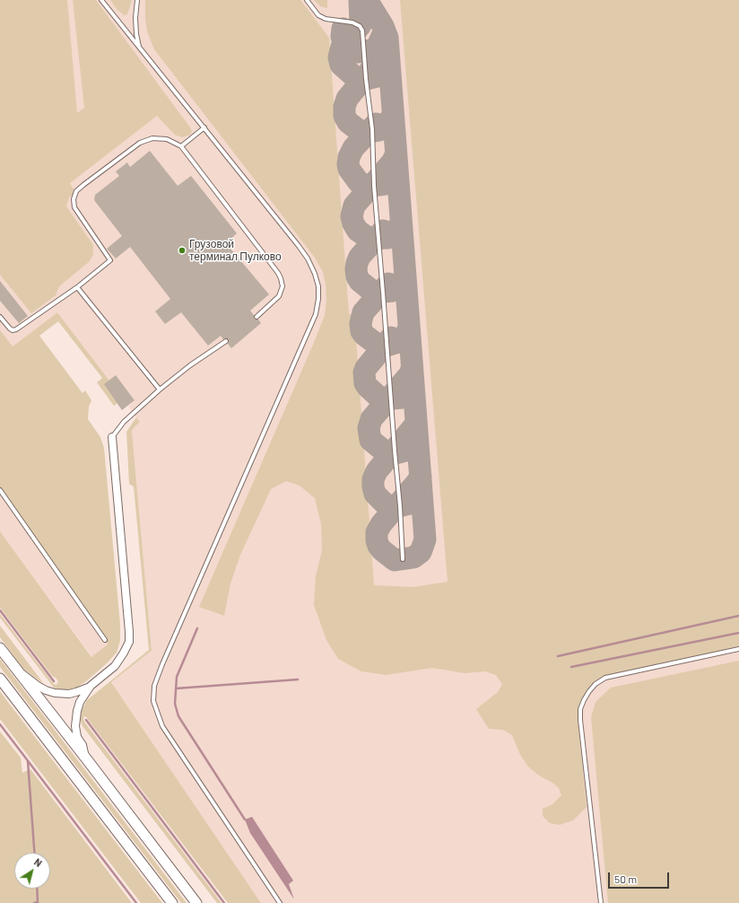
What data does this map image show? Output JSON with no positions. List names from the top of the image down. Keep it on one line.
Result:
{"places":["Грузовой терминал Пулково"],"scale_bar":"50 m","north":"top right"}
